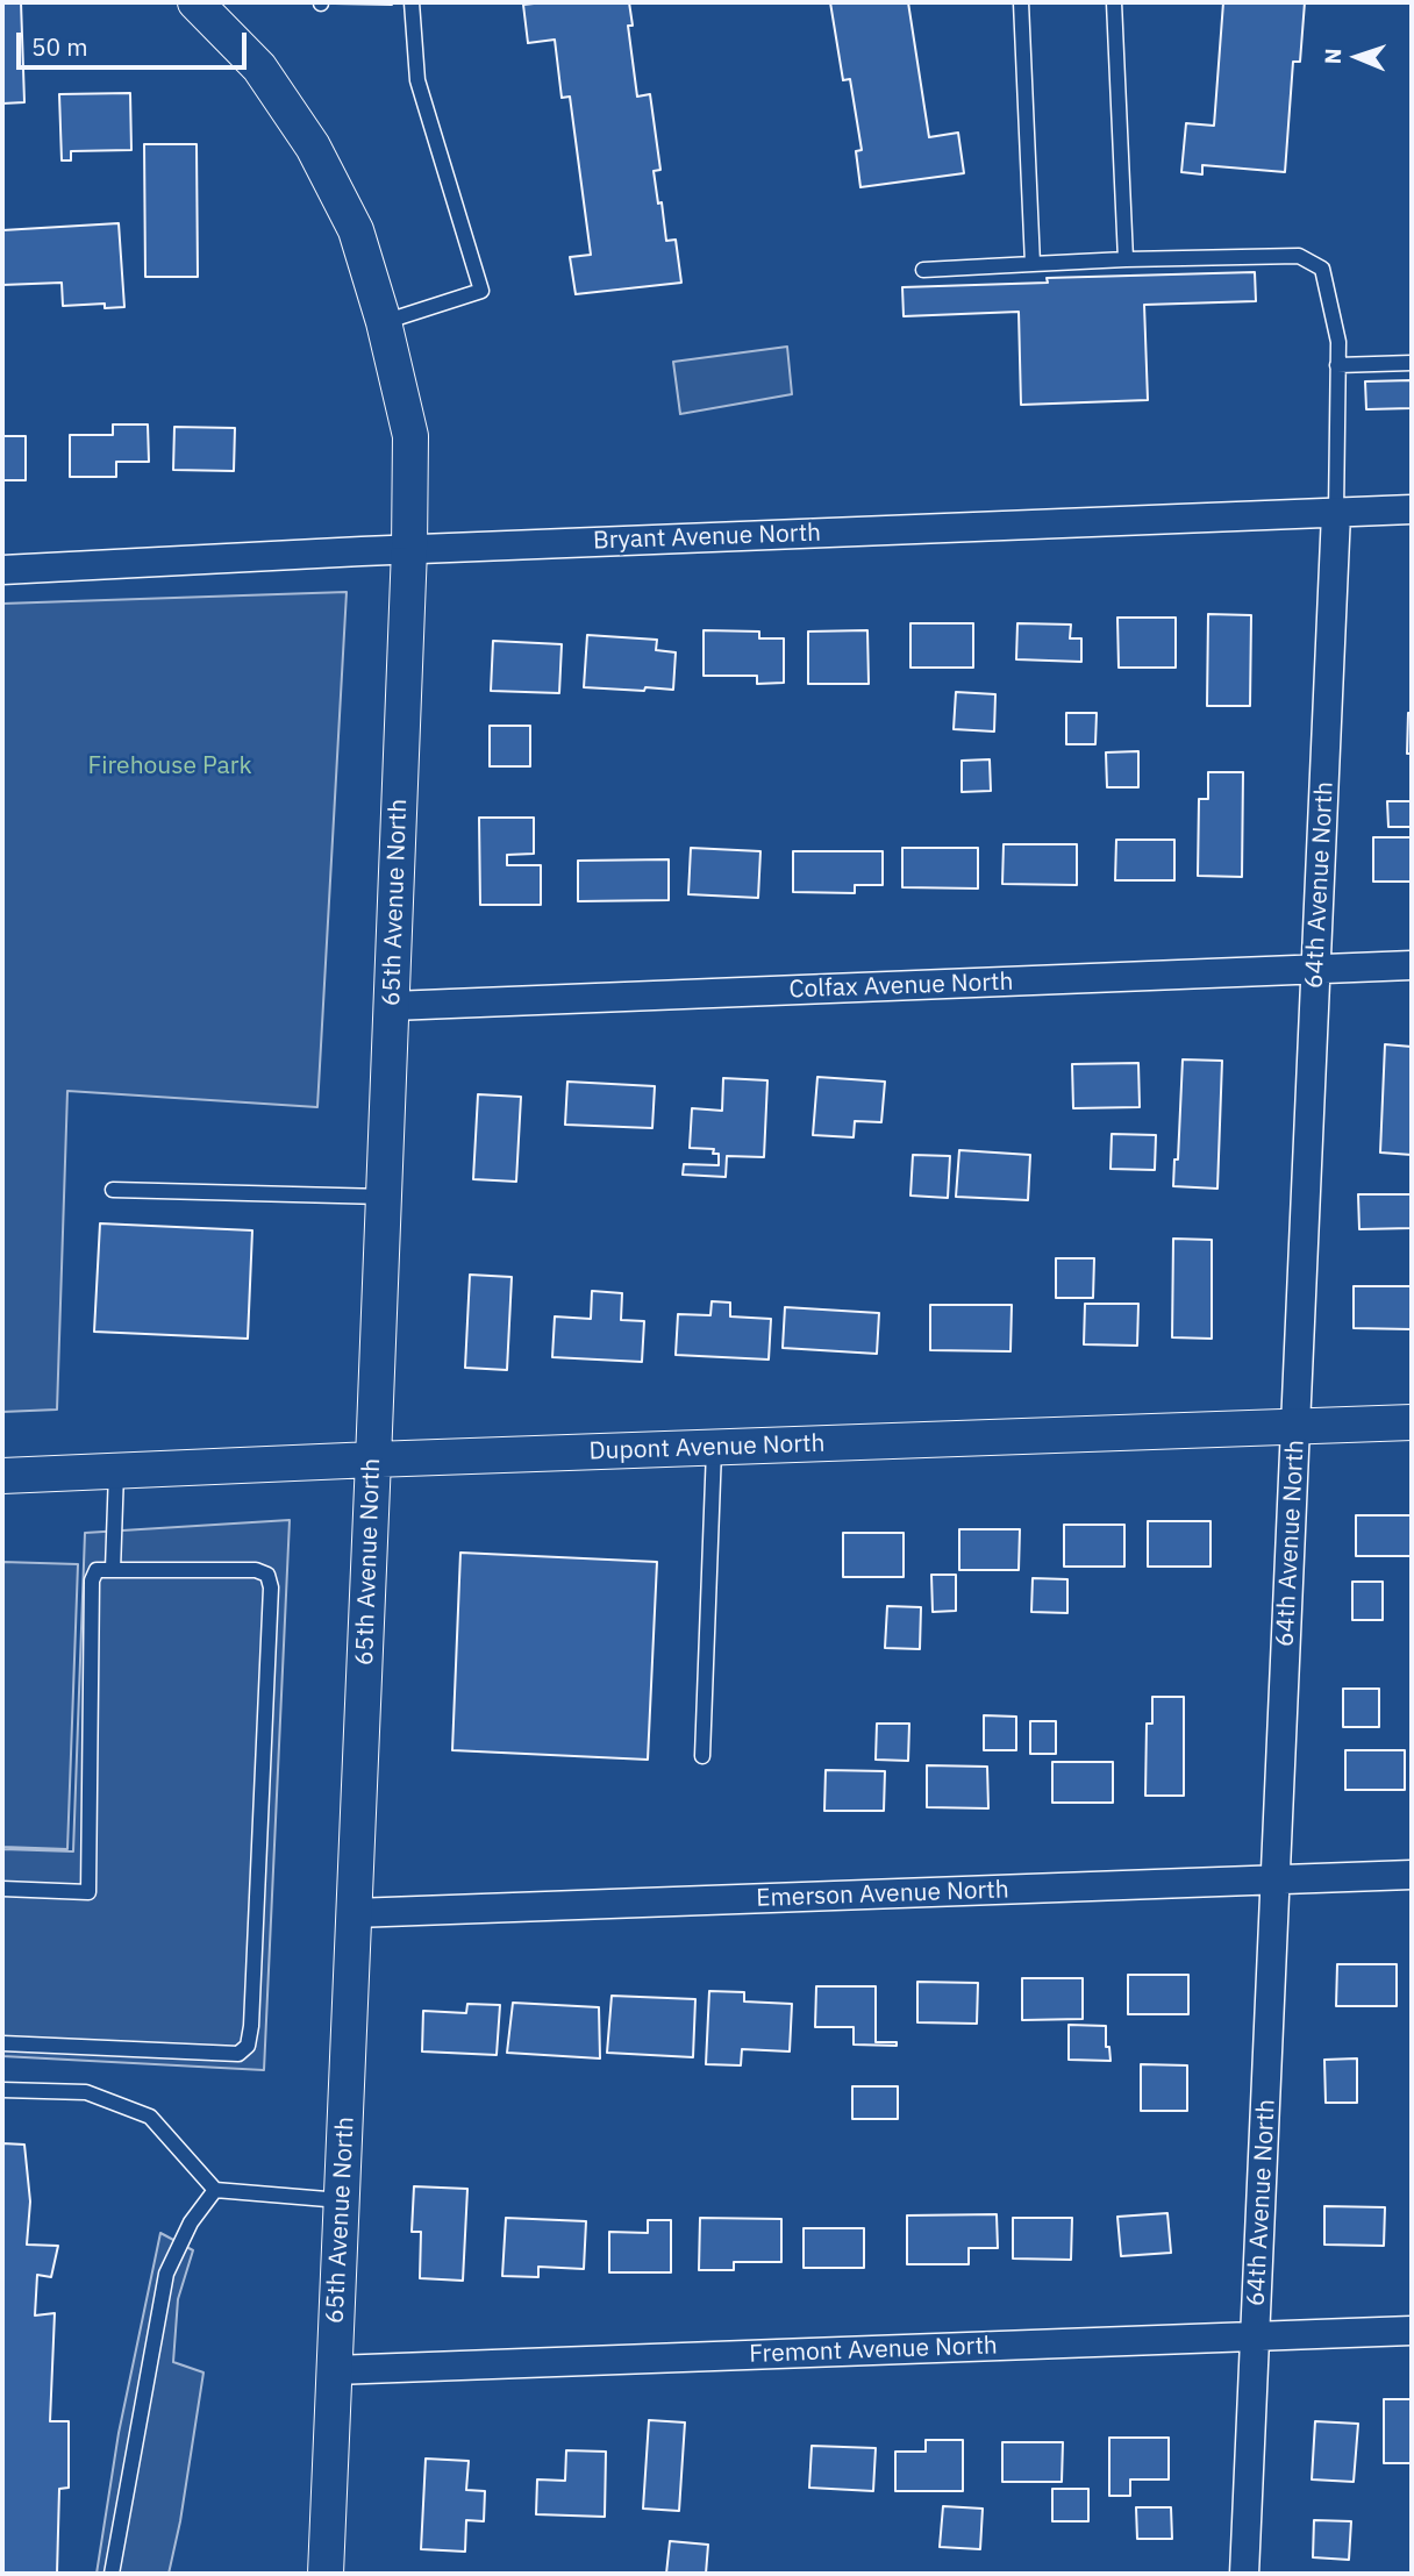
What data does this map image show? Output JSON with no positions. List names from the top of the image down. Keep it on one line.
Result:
{"streets":{"street":["Bryant Avenue North","64th Avenue North","65th Avenue North","Colfax Avenue North","Dupont Avenue North","Emerson Avenue North","Fremont Avenue North"]},"crossings":[["Bryant Avenue North","64th Avenue North"],["Bryant Avenue North","65th Avenue North"],["64th Avenue North","Colfax Avenue North"],["64th Avenue North","Dupont Avenue North"],["64th Avenue North","Emerson Avenue North"],["64th Avenue North","Fremont Avenue North"],["65th Avenue North","Colfax Avenue North"],["65th Avenue North","Dupont Avenue North"],["65th Avenue North","Emerson Avenue North"],["65th Avenue North","Fremont Avenue North"]],"parks":["Firehouse Park"],"scale_bar":"50 m","north":"left"}
